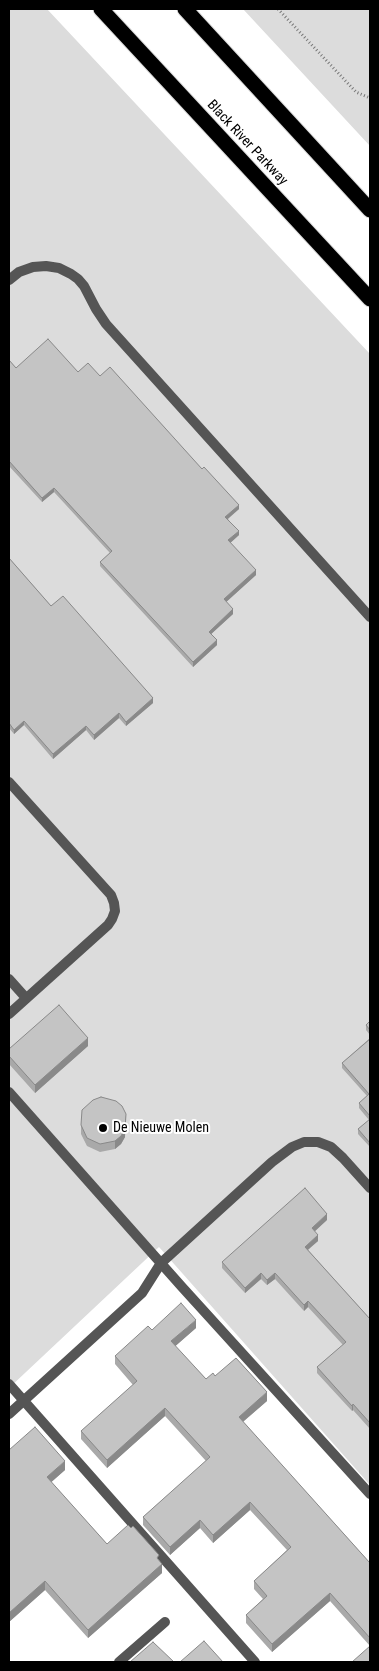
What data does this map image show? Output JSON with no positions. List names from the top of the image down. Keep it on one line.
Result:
{"streets":{"highway":["Black River Parkway"]},"places":["De Nieuwe Molen"]}
